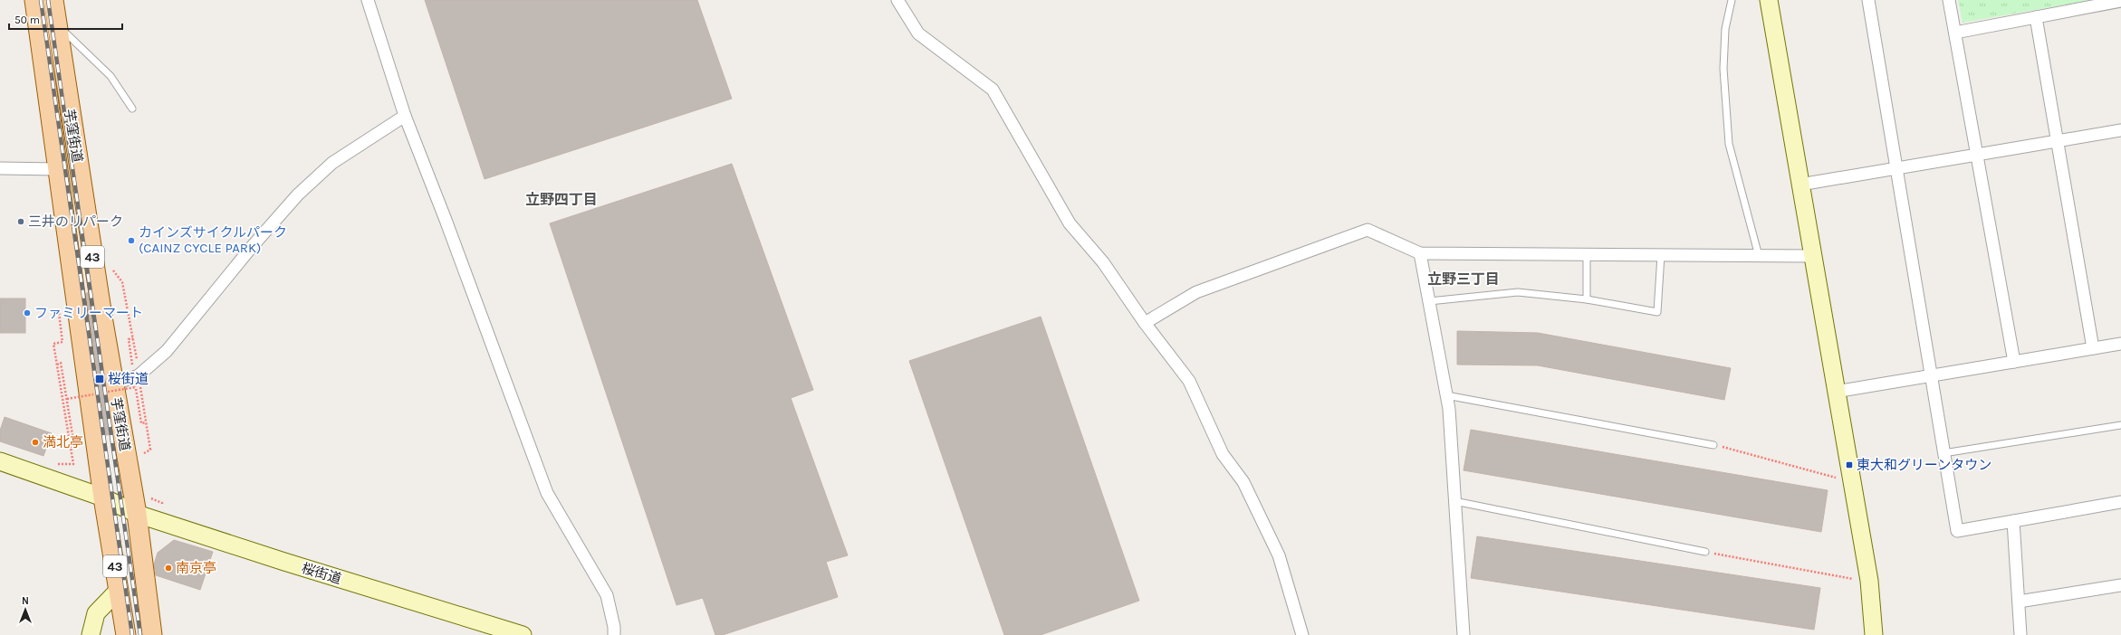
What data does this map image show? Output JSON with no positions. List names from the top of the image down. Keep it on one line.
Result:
{"streets":{"main road":["芋窪街道","43"],"street":["桜街道"]},"crossings":[["芋窪街道","桜街道"]],"districts":["立野四丁目","立野三丁目"],"places":{"other":["三井のリパーク","カインズサイクルパーク (CAINZ CYCLE PARK)","ファミリーマート","満北亭","南京亭"],"transit":["桜街道","東大和グリーンタウン"]},"scale_bar":"50 m","north":"top"}
